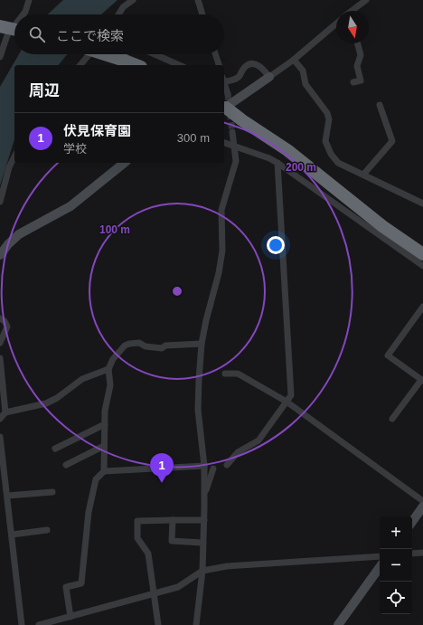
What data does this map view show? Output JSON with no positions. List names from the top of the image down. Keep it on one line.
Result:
{"north":"bottom","page":{"search":"ここで検索","heading":"周辺","list":[{"mark":"1","name":"伏見保育園","note":"学校","value":"300 m"}],"pins":"1","map_buttons":["+","−"]},"rings":["200 m","100 m"]}
